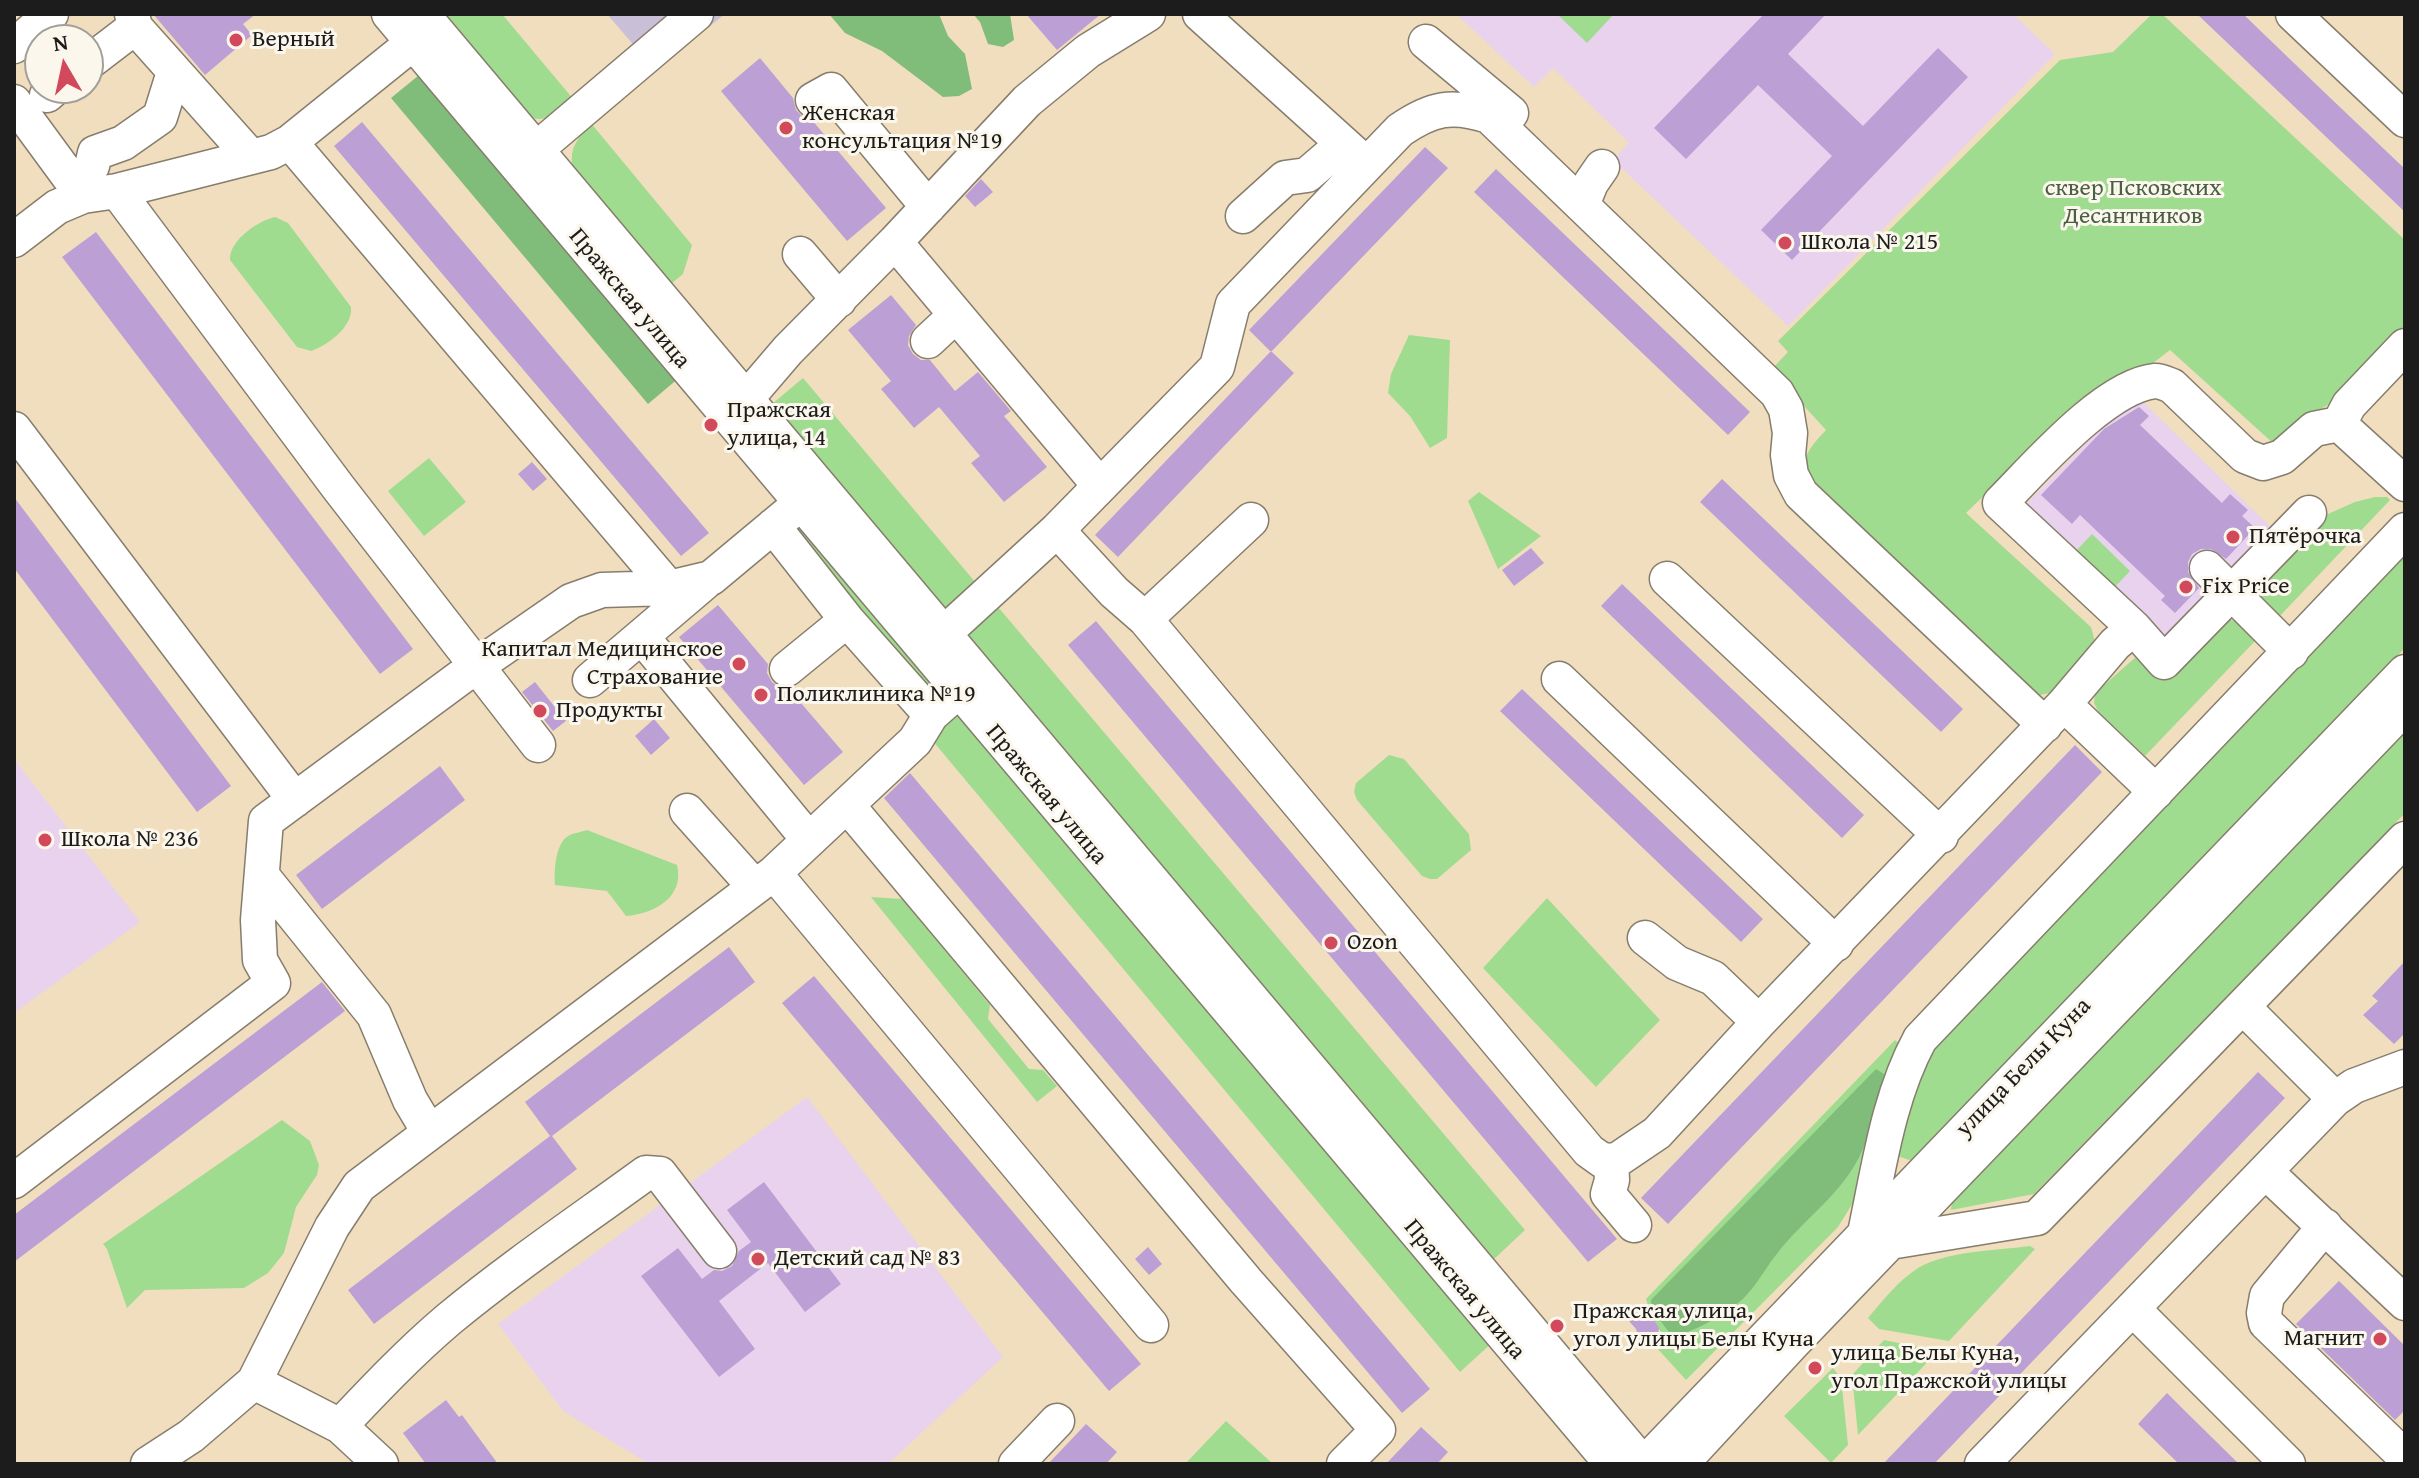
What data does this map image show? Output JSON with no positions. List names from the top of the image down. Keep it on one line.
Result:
{"streets":{"street":["Пражская улица","улица Белы Куна"]},"crossings":[["Пражская улица","улица Белы Куна"]],"parks":["сквер Псковских Десантников"],"places":["Верный","Женская консультация №19","Школа № 215","Пражская улица, 14","Пятёрочка","Fix Price","Капитал Медицинское Страхование","Поликлиника №19","Продукты","Школа № 236","Ozon","Детский сад № 83","Пражская улица, угол улицы Белы Куна","Магнит","улица Белы Куна, угол Пражской улицы"],"north":"top"}
